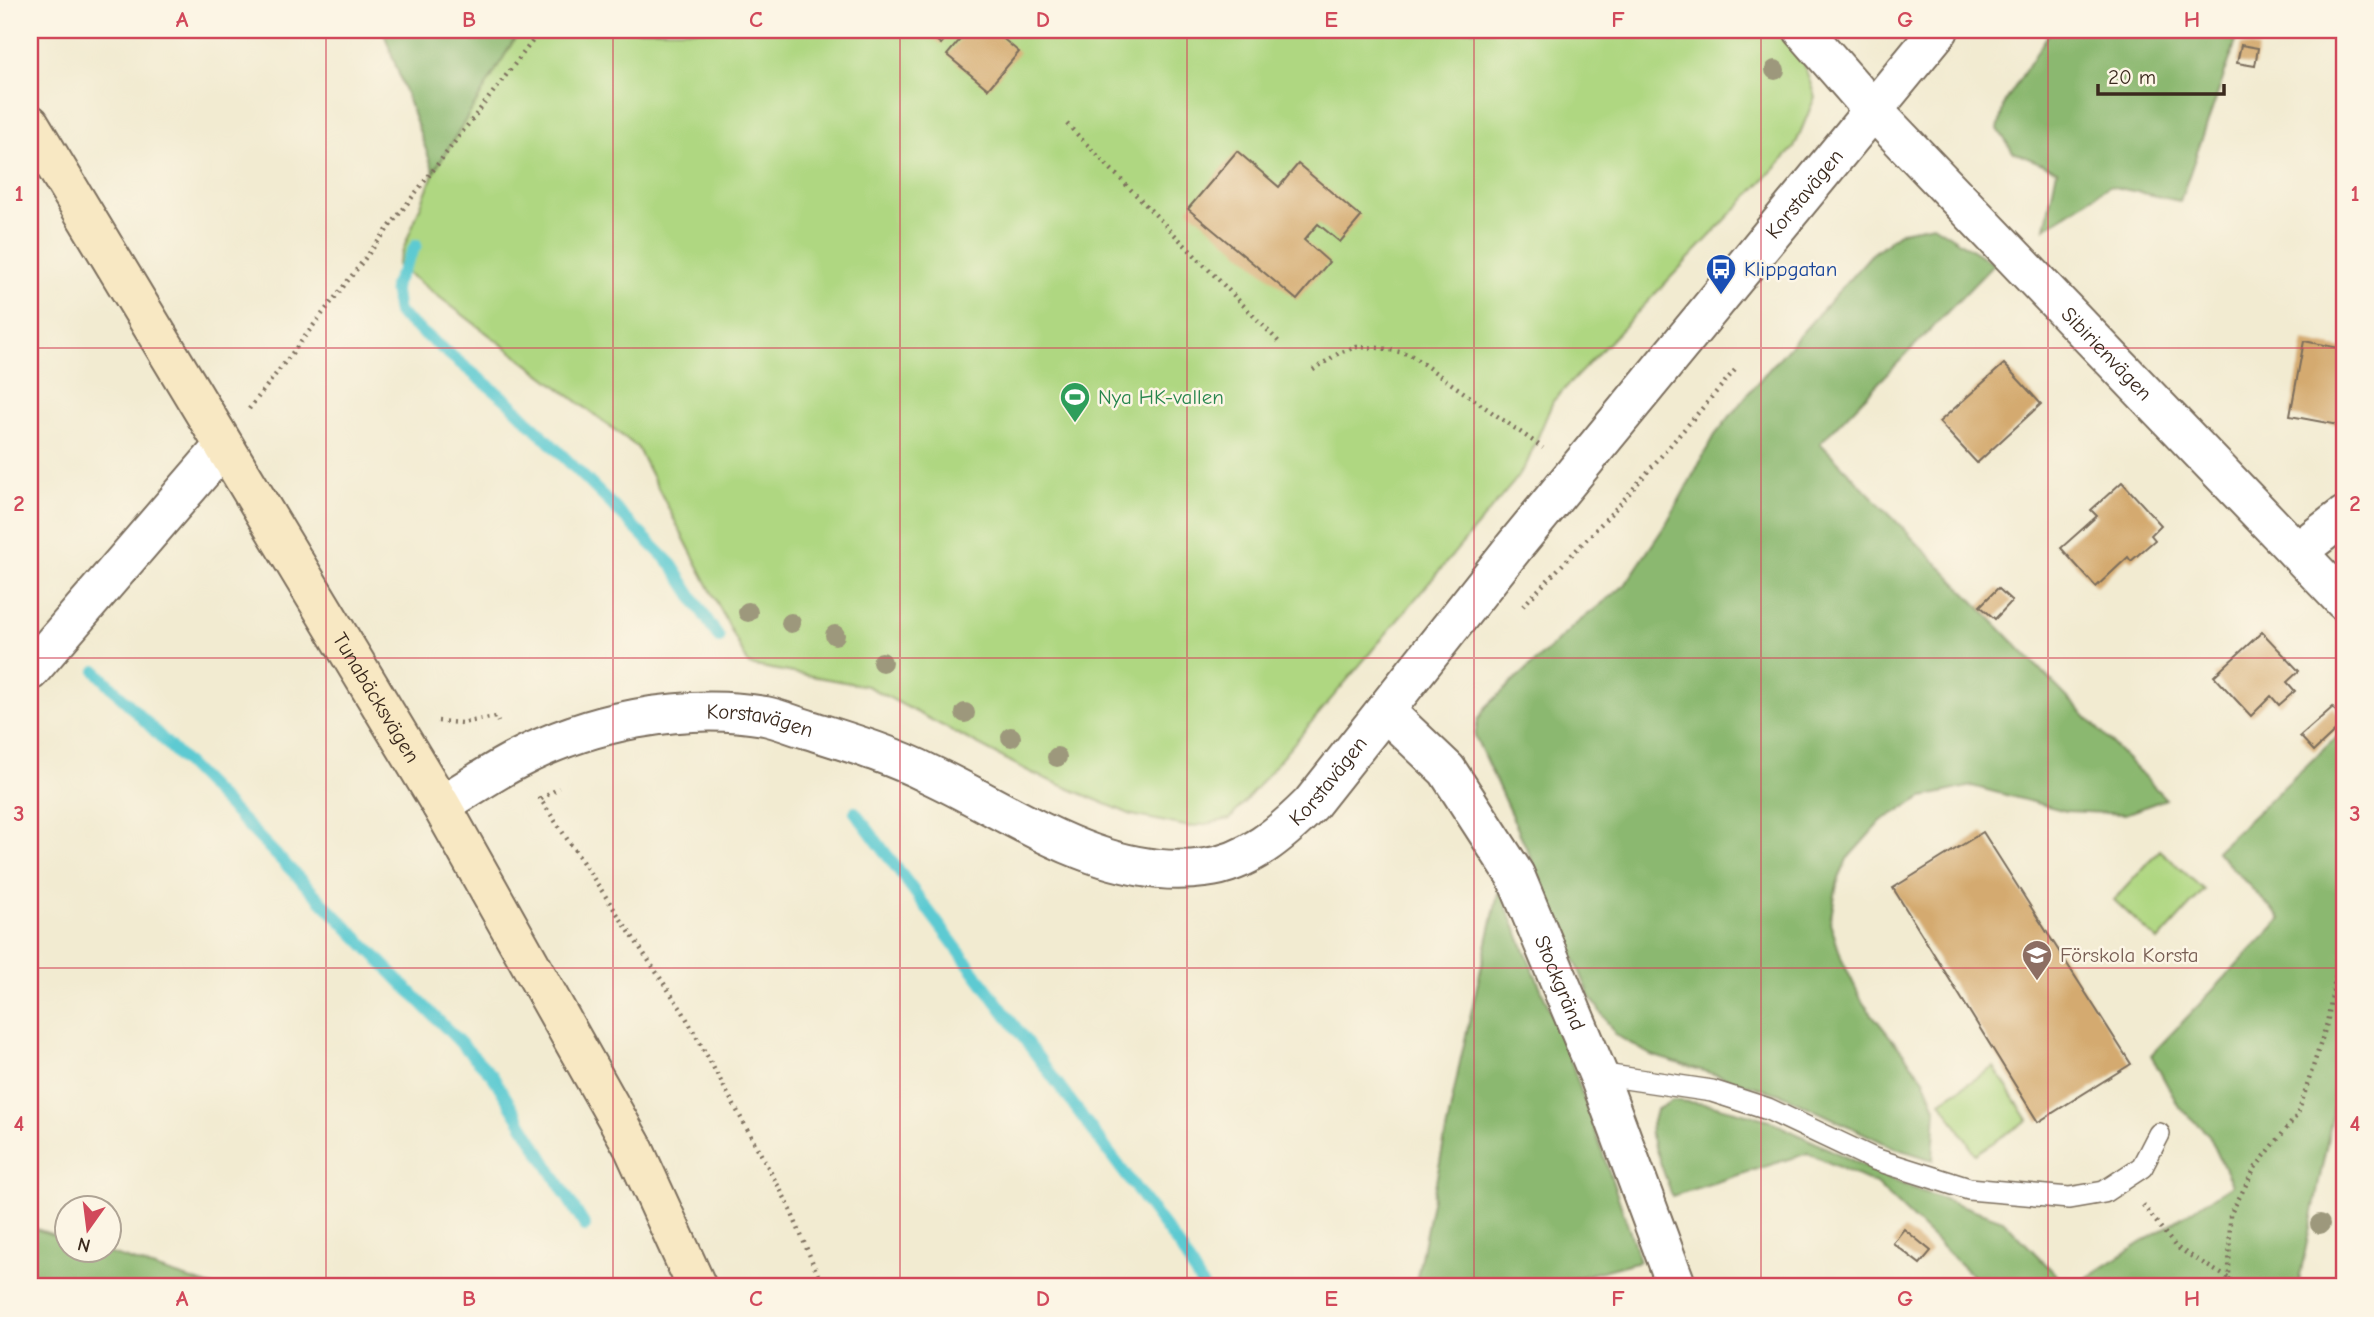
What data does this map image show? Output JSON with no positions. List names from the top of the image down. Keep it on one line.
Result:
{"streets":{"street":["Korstavägen","Sibirienvägen","Tunabäcksvägen","Stockgränd"]},"crossings":[["Korstavägen","Sibirienvägen"],["Korstavägen","Tunabäcksvägen"],["Korstavägen","Stockgränd"]],"places":{"bus stop":["Klippgatan"],"sports":["Nya HK-vallen"],"school or university":["Förskola Korsta"]},"scale_bar":"20 m","north":"bottom","grid":{"columns":["A","B","C","D","E","F","G","H"],"rows":["1","2","3","4"]}}
